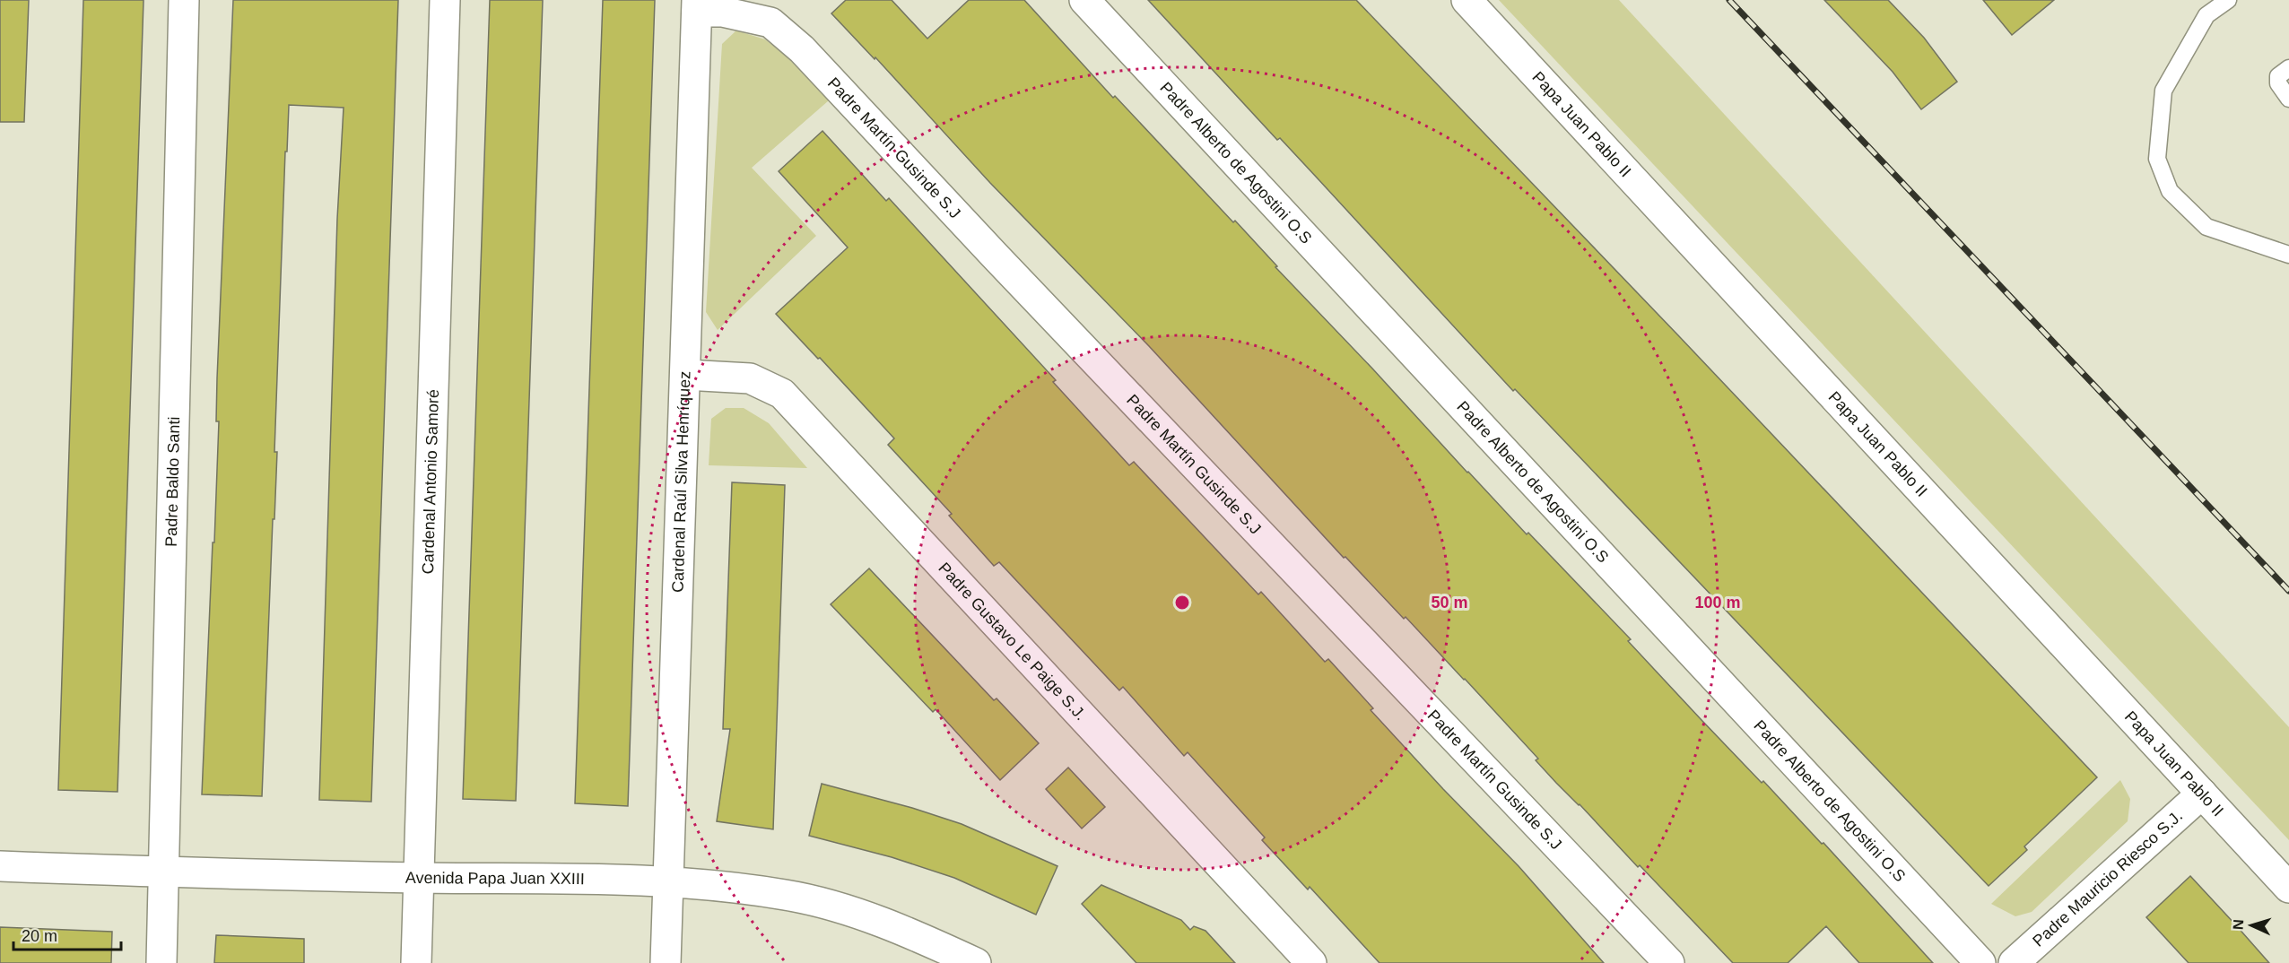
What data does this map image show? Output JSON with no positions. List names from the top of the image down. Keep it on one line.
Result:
{"streets":{"street":["Papa Juan Pablo II","Padre Martín Gusinde S.J","Padre Alberto de Agostini O.S","Padre Baldo Santi","Cardenal Antonio Samoré","Cardenal Raúl Silva Henríquez","Padre Gustavo Le Paige S.J.","Padre Mauricio Riesco S.J.","Avenida Papa Juan XXIII"]},"crossings":[["Papa Juan Pablo II","Padre Mauricio Riesco S.J."],["Padre Martín Gusinde S.J","Cardenal Raúl Silva Henríquez"],["Padre Baldo Santi","Avenida Papa Juan XXIII"],["Cardenal Antonio Samoré","Avenida Papa Juan XXIII"],["Cardenal Raúl Silva Henríquez","Padre Gustavo Le Paige S.J."],["Cardenal Raúl Silva Henríquez","Avenida Papa Juan XXIII"]],"scale_bar":"20 m","north":"left","rings":["50 m","100 m"]}
